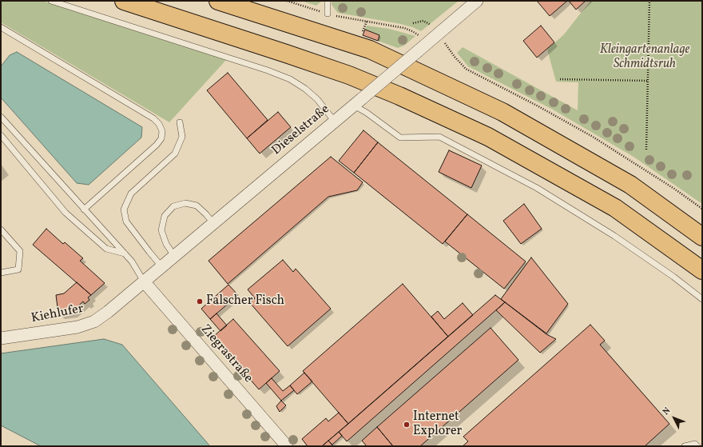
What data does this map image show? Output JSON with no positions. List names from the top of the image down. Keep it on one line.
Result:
{"streets":{"street":["Dieselstraße","Kiehlufer","Ziegrastraße"]},"crossings":[["Dieselstraße","Kiehlufer"],["Dieselstraße","Ziegrastraße"],["Kiehlufer","Ziegrastraße"]],"parks":["Kleingartenanlage Schmidtsruh"],"places":["Falscher Fisch","Internet Explorer"],"north":"top left"}
